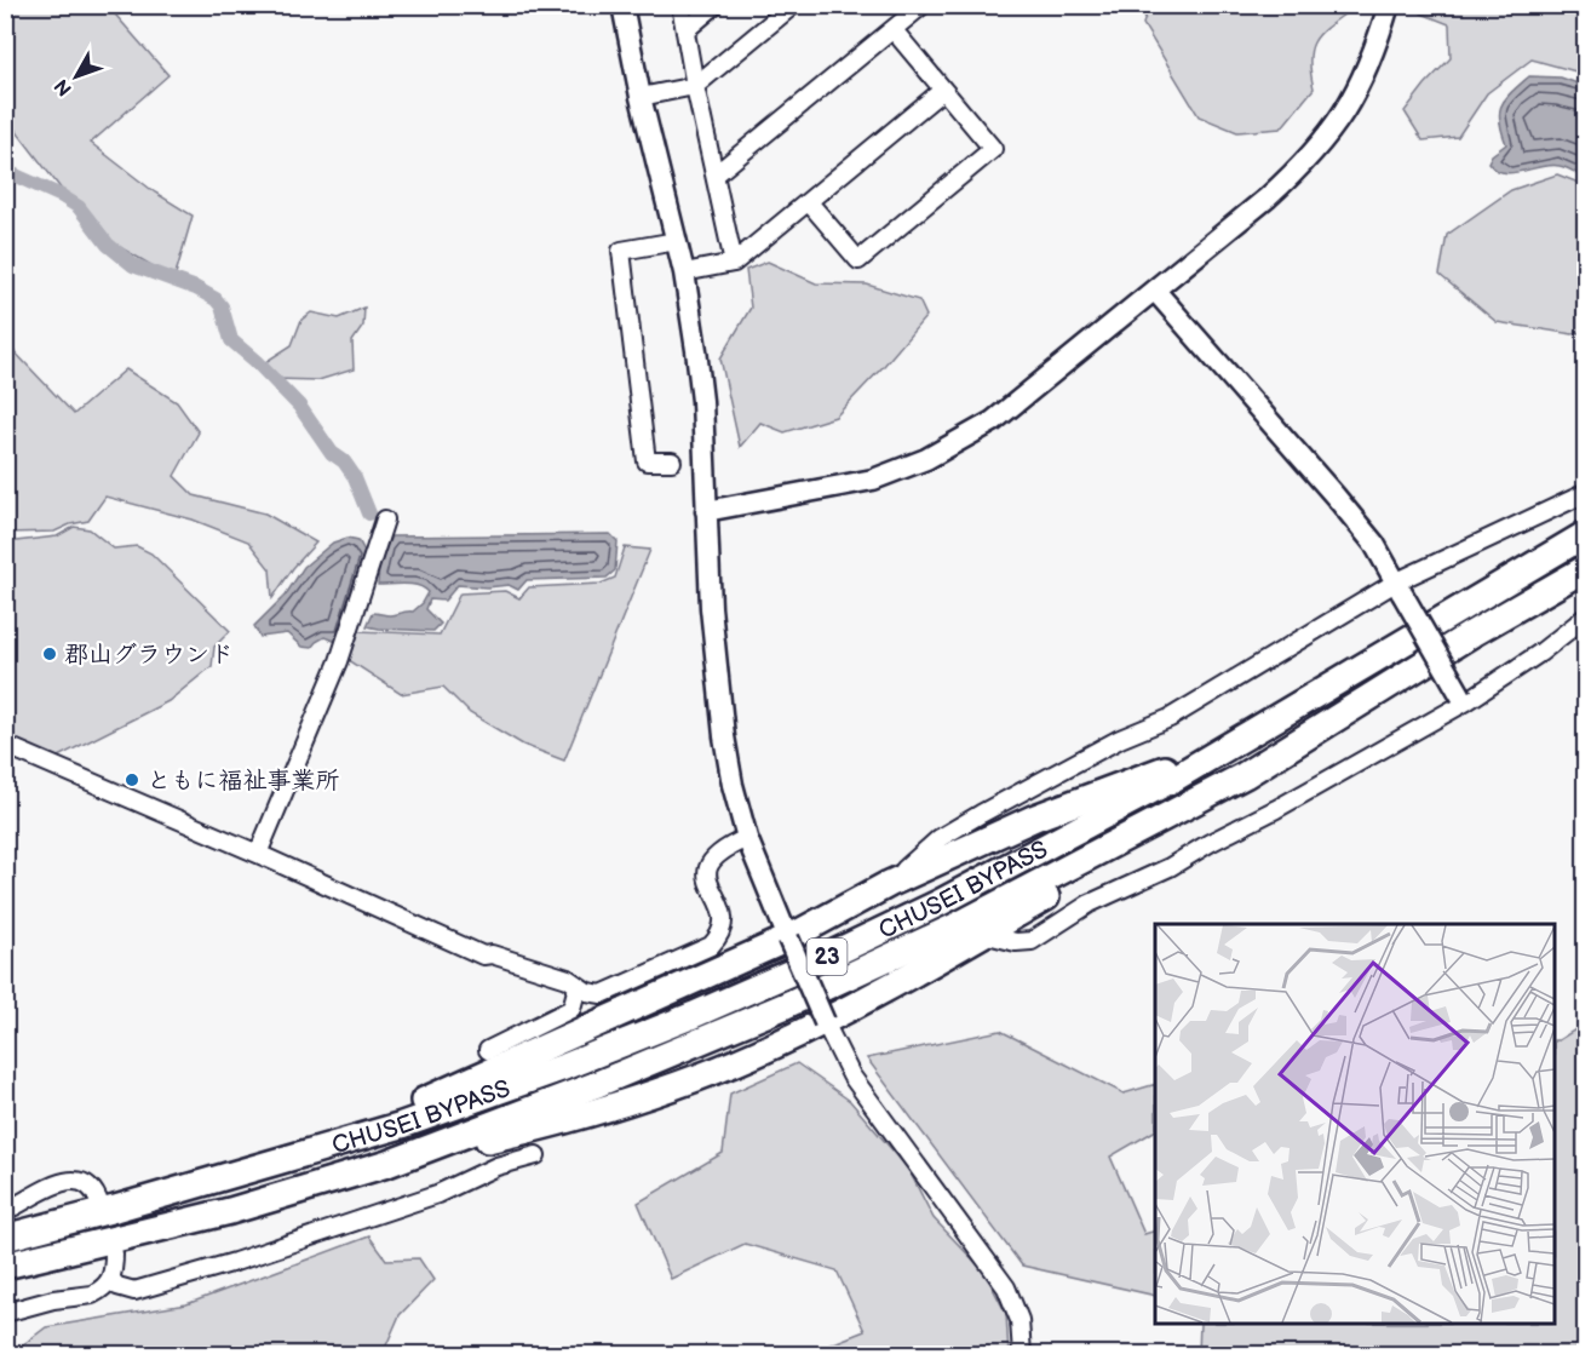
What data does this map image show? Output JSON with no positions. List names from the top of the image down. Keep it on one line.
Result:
{"streets":{"highway":["CHUSEI BYPASS","23"]},"places":["郡山グラウンド","ともに福祉事業所"],"north":"bottom left"}
